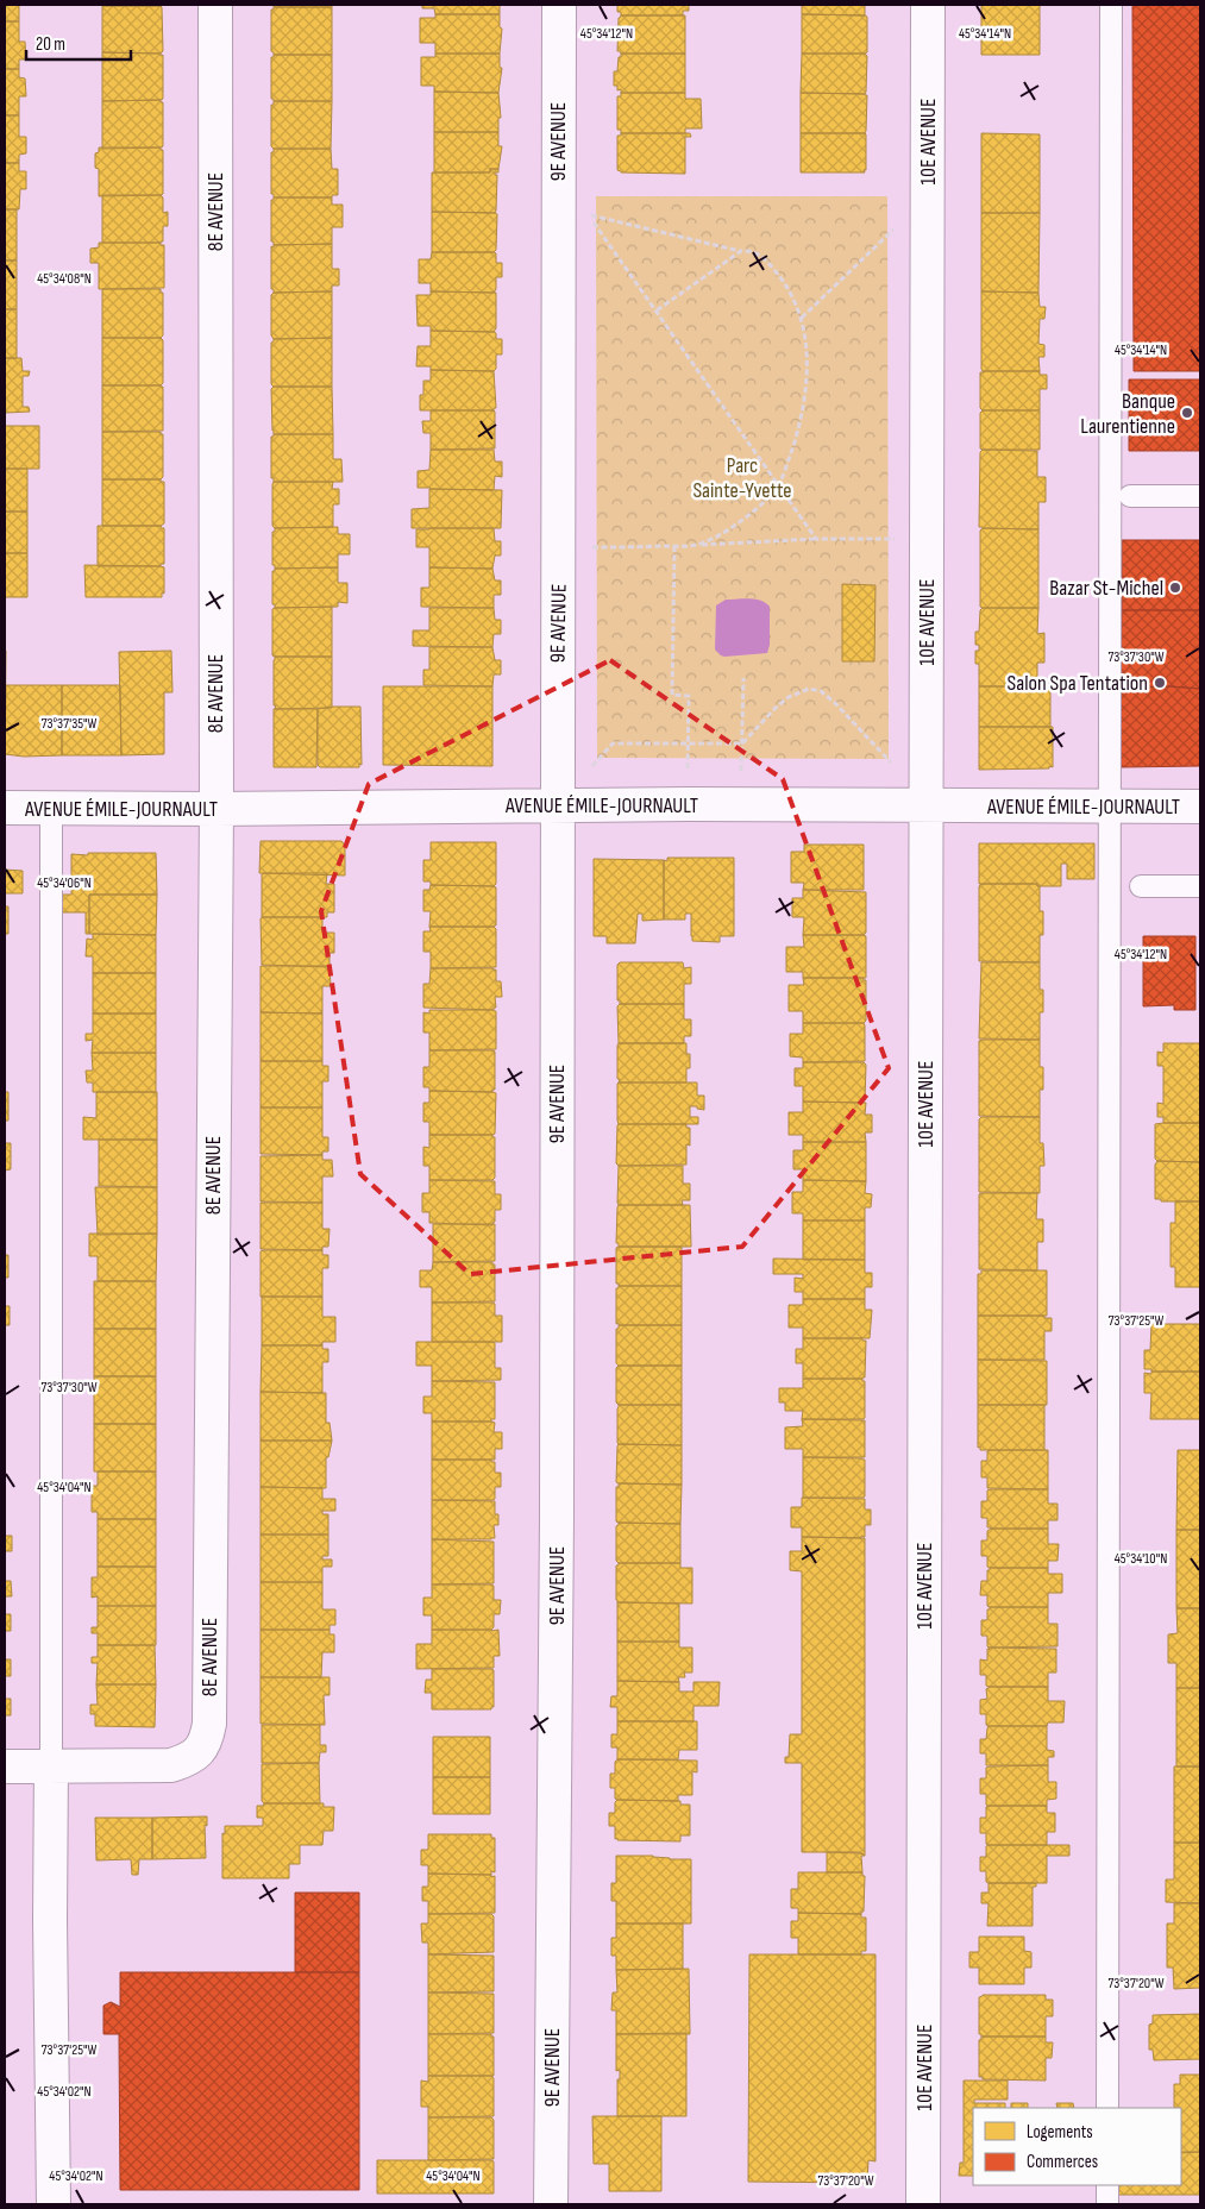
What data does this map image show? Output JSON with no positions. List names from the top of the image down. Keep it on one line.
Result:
{"streets":{"street":["9E AVENUE","10E AVENUE","8E AVENUE","AVENUE ÉMILE-JOURNAULT"]},"crossings":[["9E AVENUE","AVENUE ÉMILE-JOURNAULT"],["10E AVENUE","AVENUE ÉMILE-JOURNAULT"],["8E AVENUE","AVENUE ÉMILE-JOURNAULT"]],"parks":["Parc Sainte-Yvette"],"places":["Banque Laurentienne","Bazar St-Michel","Salon Spa Tentation"],"legend":["Logements","Commerces"],"scale_bar":"20 m","coordinates":["45°34'12\"N","45°34'14\"N","45°34'08\"N","73°37'30\"W","73°37'35\"W","45°34'06\"N","73°37'25\"W","45°34'04\"N","45°34'10\"N","73°37'20\"W","45°34'02\"N"]}
